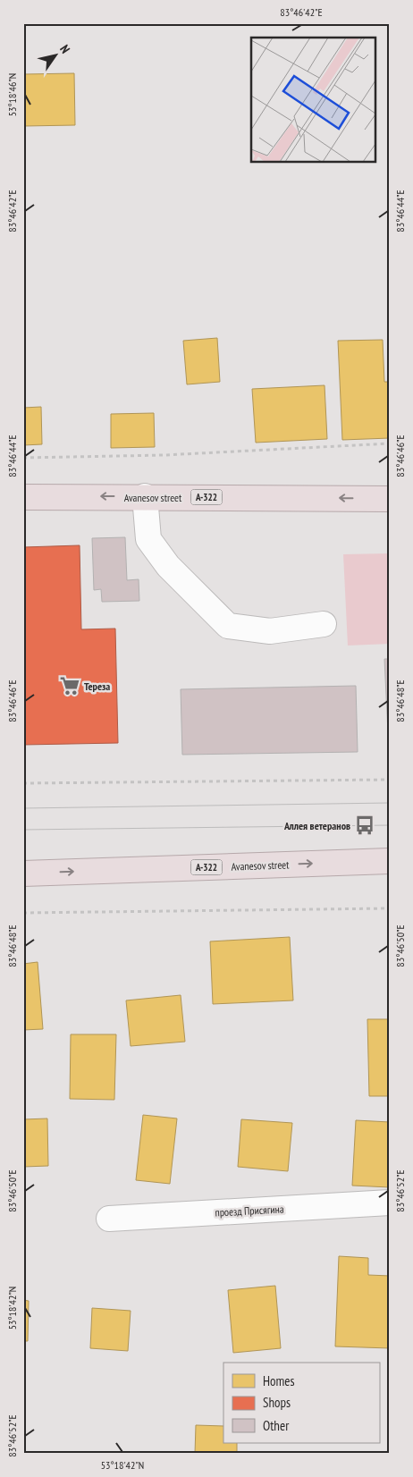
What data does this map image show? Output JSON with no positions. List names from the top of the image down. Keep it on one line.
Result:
{"streets":{"highway":["Avanesov street","А-322"],"street":["проезд Присягина"]},"places":{"supermarket":["Тереза"],"bus stop":["Аллея ветеранов"]},"legend":["Homes","Shops","Other"],"north":"top right","coordinates":["83°46'42\"E","53°18'46\"N","83°46'44\"E","83°46'46\"E","83°46'48\"E","83°46'50\"E","83°46'52\"E","53°18'42\"N"]}
